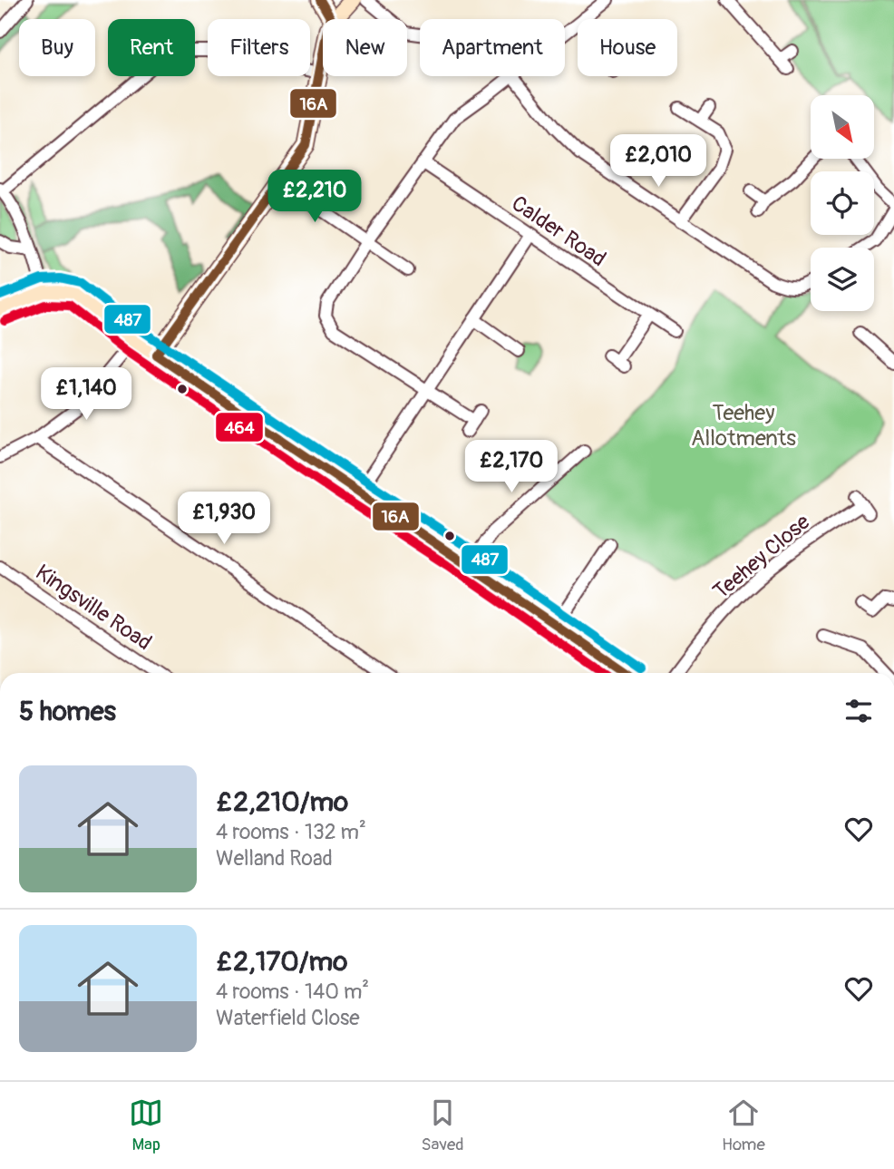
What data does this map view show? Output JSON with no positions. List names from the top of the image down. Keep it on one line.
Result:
{"streets":{"street":["Calder Road","Teehey Close","Kingsville Road"]},"parks":["Teehey Allotments"],"lines":["transit line 16A","transit line 487","transit line 464"],"north":"bottom right","page":{"chip":["Buy","Rent","Filters","New","Apartment","House"],"price":["£2,010","£2,210","£1,140","£2,170","£1,930"],"heading":"5 homes","list":[{"name":"£2,210/mo","note":"4 rooms · 132 m² · Welland Road"},{"name":"£2,170/mo","note":"4 rooms · 140 m² · Waterfield Close"}],"tabs":["Map","Saved","Home"]}}
